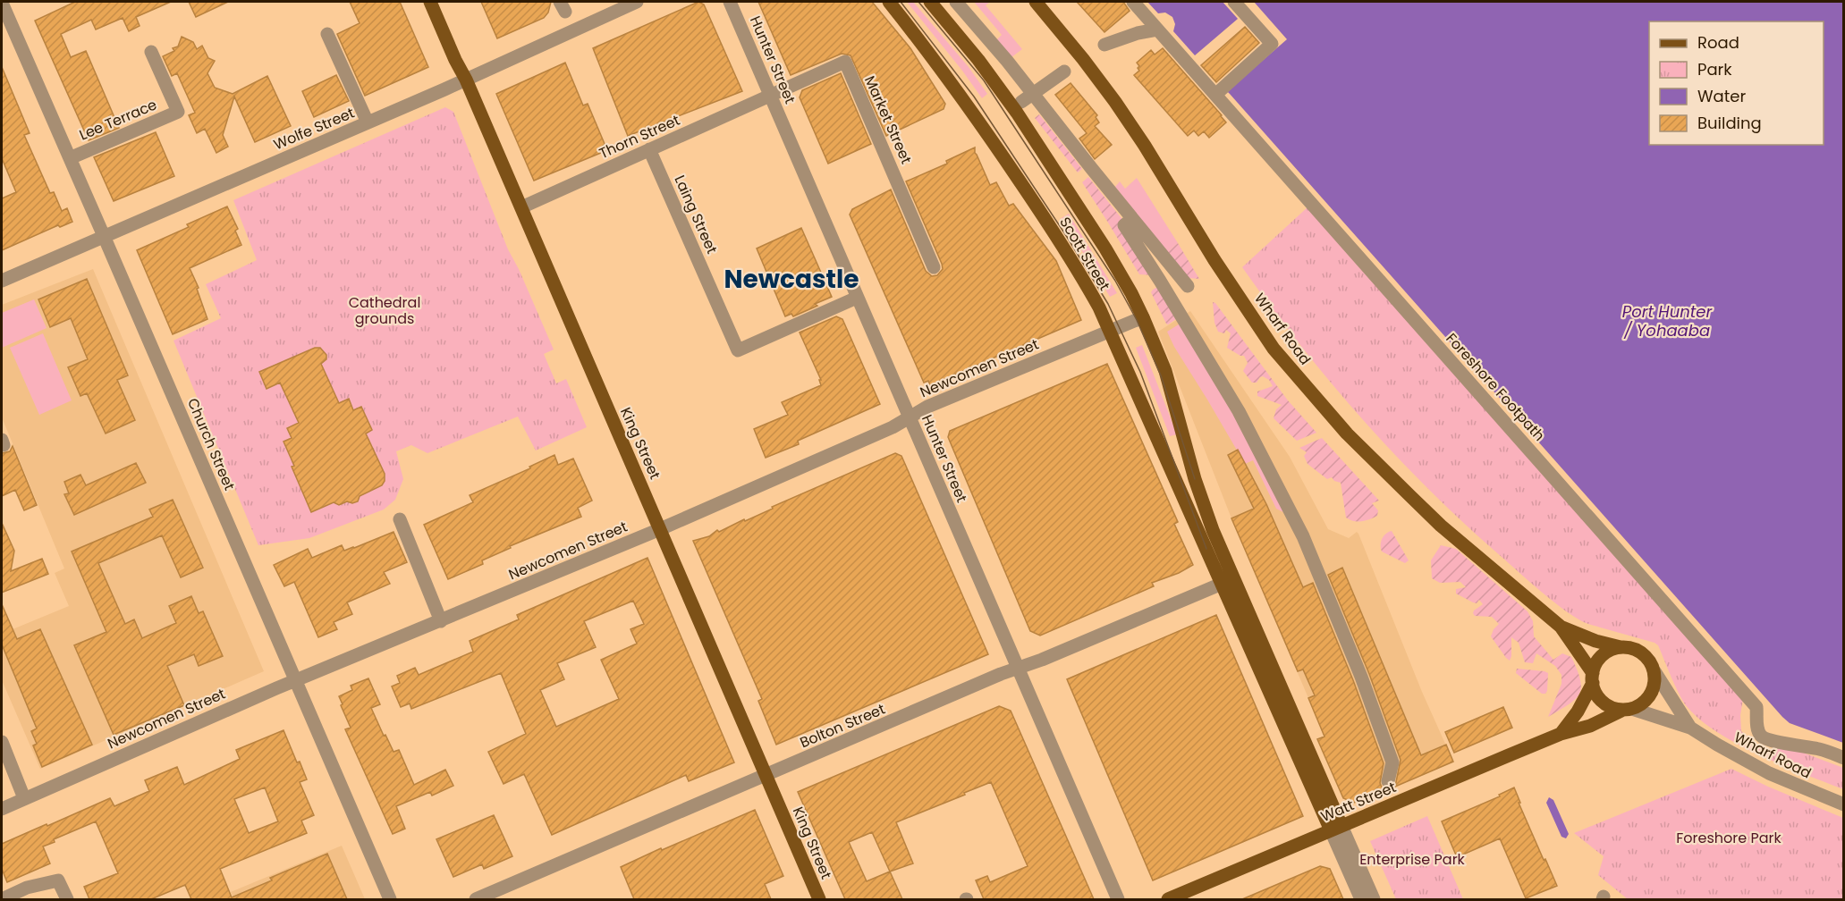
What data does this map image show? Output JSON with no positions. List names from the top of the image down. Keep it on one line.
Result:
{"streets":{"main road":["Scott Street","Wharf Road","King Street","Watt Street"],"street":["Hunter Street","Lee Terrace","Market Street","Wolfe Street","Thorn Street","Laing Street","Newcomen Street","Foreshore Footpath","Church Street","Bolton Street"]},"crossings":[["Hunter Street","Market Street"],["Hunter Street","Thorn Street"],["Hunter Street","Laing Street"],["Hunter Street","Newcomen Street"],["Hunter Street","Bolton Street"],["Lee Terrace","Church Street"],["Market Street","Thorn Street"],["Wolfe Street","King Street"],["Wolfe Street","Church Street"],["Thorn Street","Laing Street"],["Thorn Street","King Street"],["Scott Street","Newcomen Street"],["Scott Street","Bolton Street"],["Scott Street","Watt Street"],["Wharf Road","Watt Street"],["Newcomen Street","King Street"],["Newcomen Street","Church Street"],["King Street","Bolton Street"]],"districts":["Newcastle"],"water":["Port Hunter / Yohaaba"],"parks":["Cathedral grounds","Foreshore Park","Enterprise Park"],"legend":["Road","Park","Water","Building"]}
